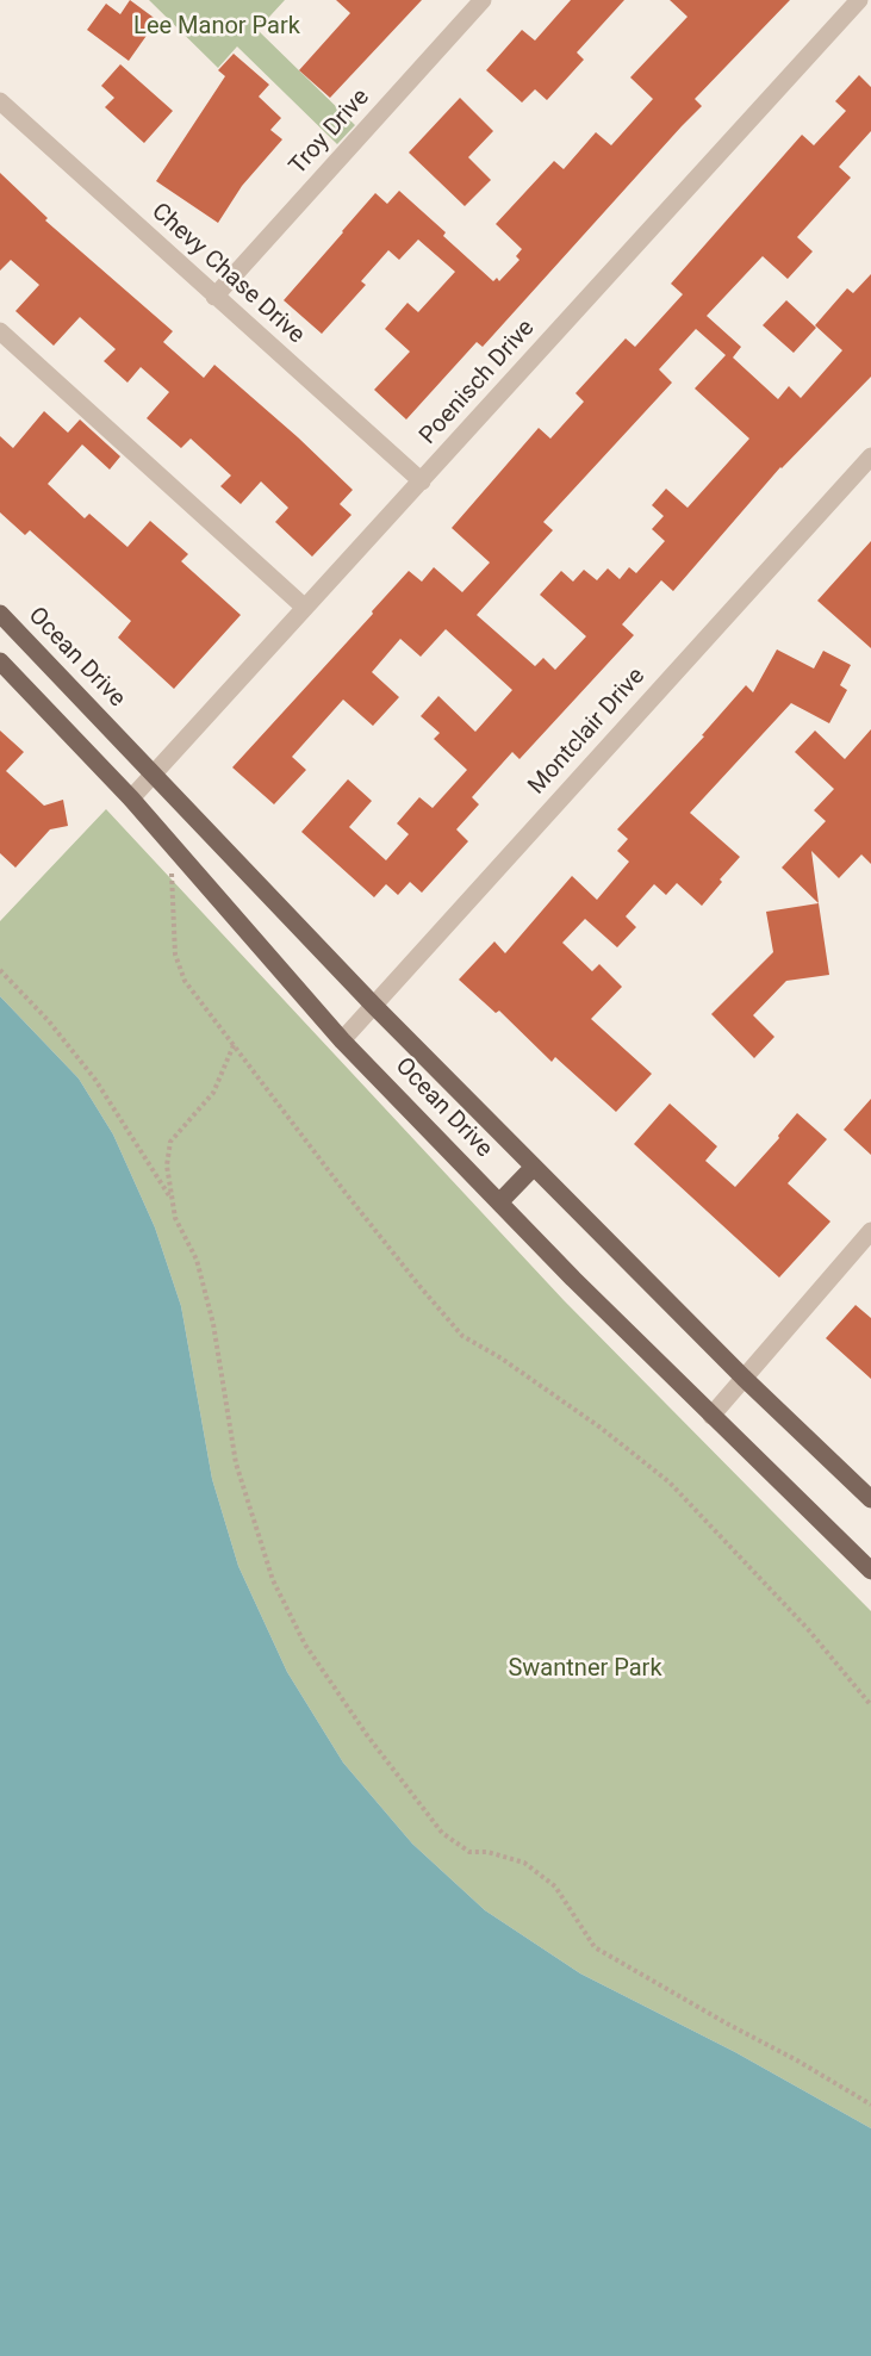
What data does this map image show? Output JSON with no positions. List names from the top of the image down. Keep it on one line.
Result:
{"streets":{"main road":["Ocean Drive"],"street":["Troy Drive","Chevy Chase Drive","Poenisch Drive","Montclair Drive"]},"crossings":[["Troy Drive","Chevy Chase Drive"],["Chevy Chase Drive","Poenisch Drive"],["Poenisch Drive","Ocean Drive"],["Ocean Drive","Montclair Drive"]],"parks":["Lee Manor Park","Swantner Park"]}
